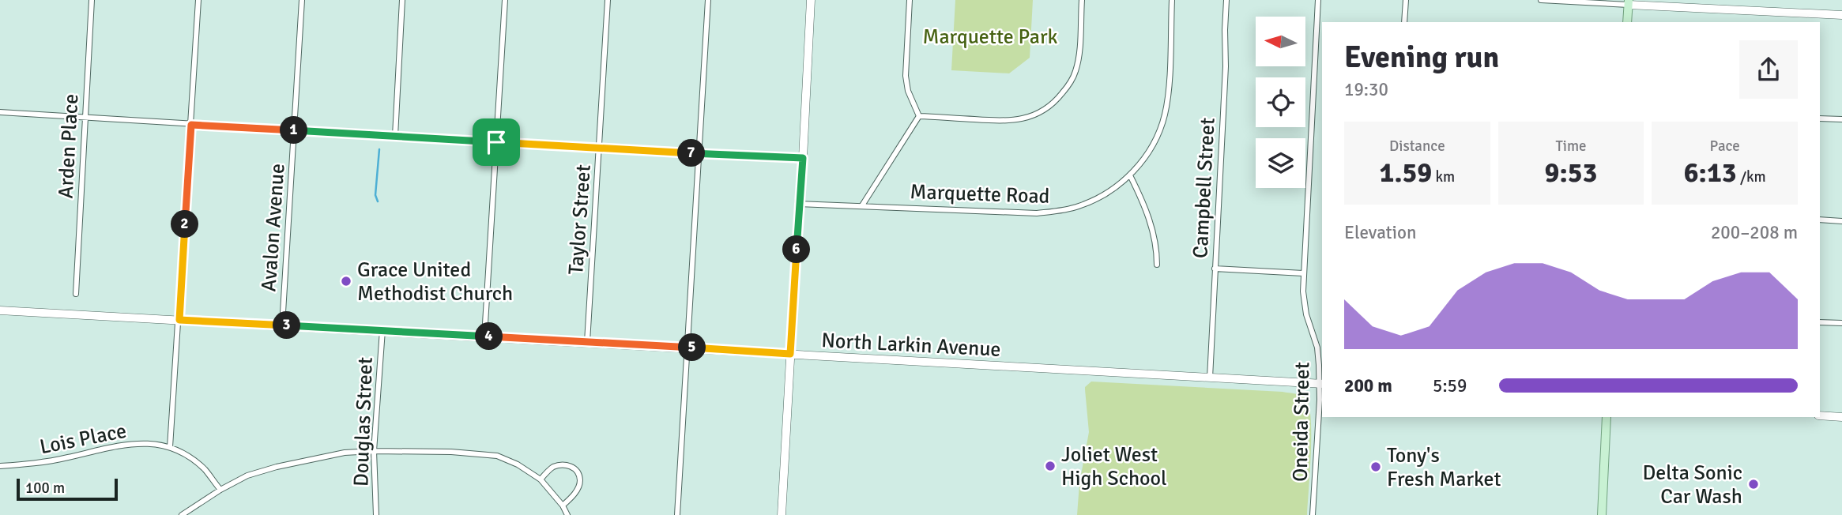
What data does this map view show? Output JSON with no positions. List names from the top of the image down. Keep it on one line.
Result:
{"streets":{"main road":["North Larkin Avenue"],"street":["Arden Place","Campbell Street","Marquette Road","Taylor Street","Avalon Avenue","Douglas Street","Oneida Street","Lois Place"]},"crossings":[["Campbell Street","North Larkin Avenue"],["Taylor Street","North Larkin Avenue"],["Avalon Avenue","North Larkin Avenue"],["North Larkin Avenue","Douglas Street"],["North Larkin Avenue","Oneida Street"]],"parks":["Marquette Park"],"places":["Grace United Methodist Church","Joliet West High School","Tony's Fresh Market","Delta Sonic Car Wash"],"scale_bar":"100 m","north":"left","page":{"heading":["Evening run","19:30"],"pins":["1","7","2","6","3","4","5"],"stats":[["Distance","1.59 km"],["Time","9:53"],["Pace","6:13 /km"]],"chart":["Elevation","200–208 m"],"list":[{"name":"200 m","note":"5:59"}],"scale":"100 m"}}
